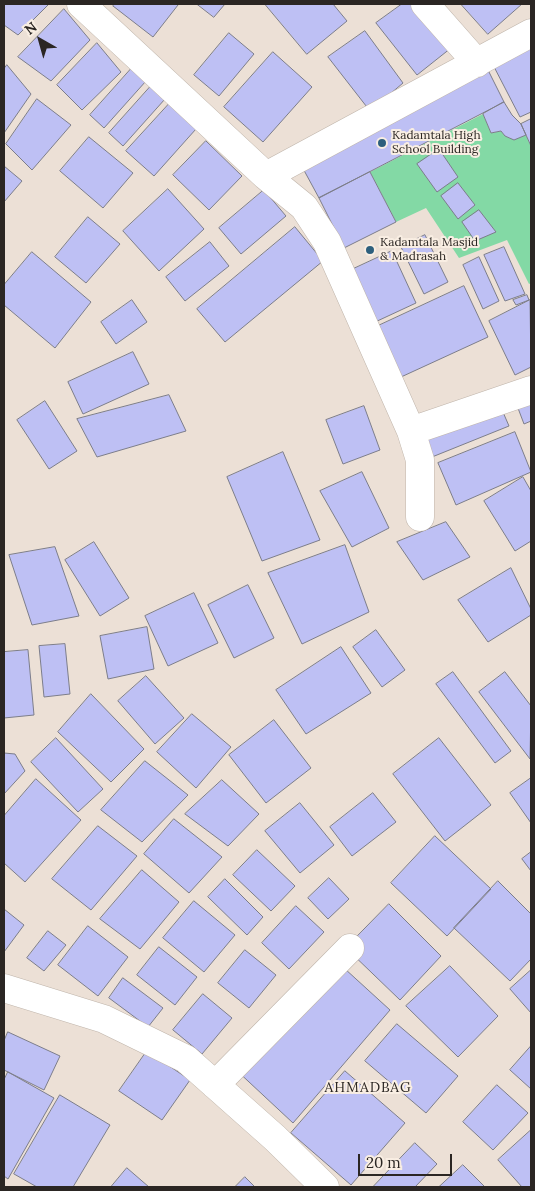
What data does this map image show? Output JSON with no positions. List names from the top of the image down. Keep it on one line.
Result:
{"districts":["AHMADBAG"],"places":["Kadamtala High School Building","Kadamtala Masjid & Madrasah"],"scale_bar":"20 m","north":"top left"}
